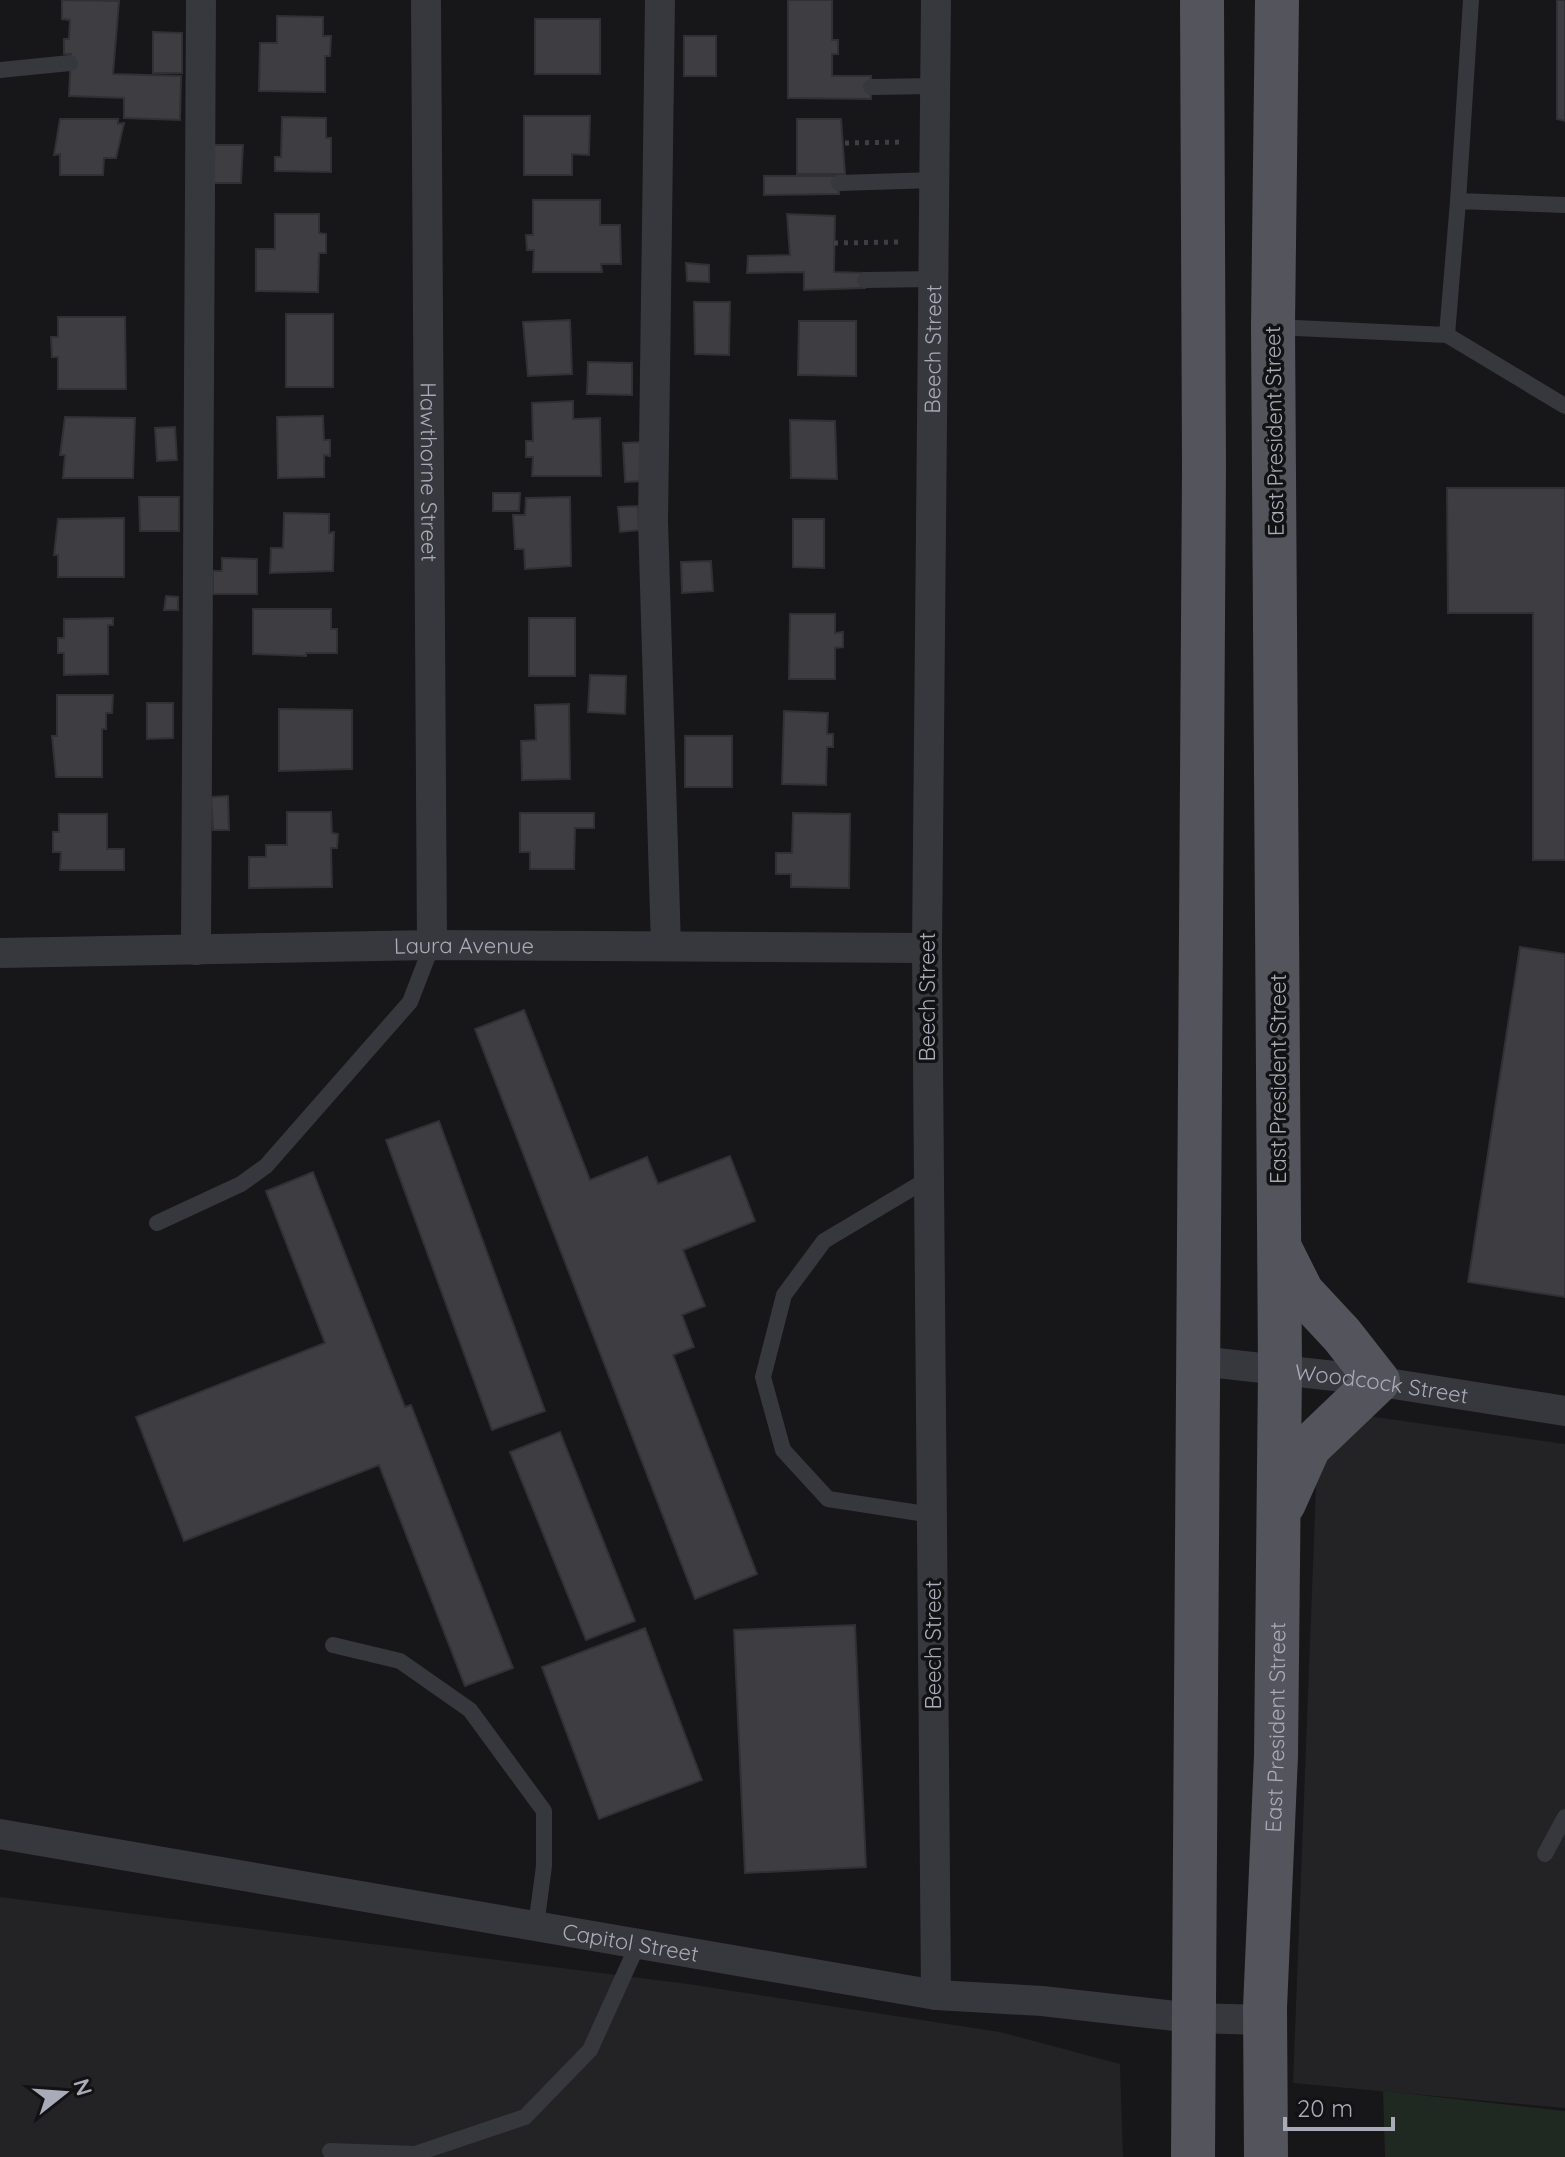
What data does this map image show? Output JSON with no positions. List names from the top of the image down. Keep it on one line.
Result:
{"streets":{"main road":["East President Street"],"street":["Beech Street","Hawthorne Street","Laura Avenue","Woodcock Street","Capitol Street"]},"crossings":[["Beech Street","Laura Avenue"],["Beech Street","Capitol Street"],["East President Street","Woodcock Street"],["East President Street","Capitol Street"],["Hawthorne Street","Laura Avenue"]],"scale_bar":"20 m","north":"right"}
